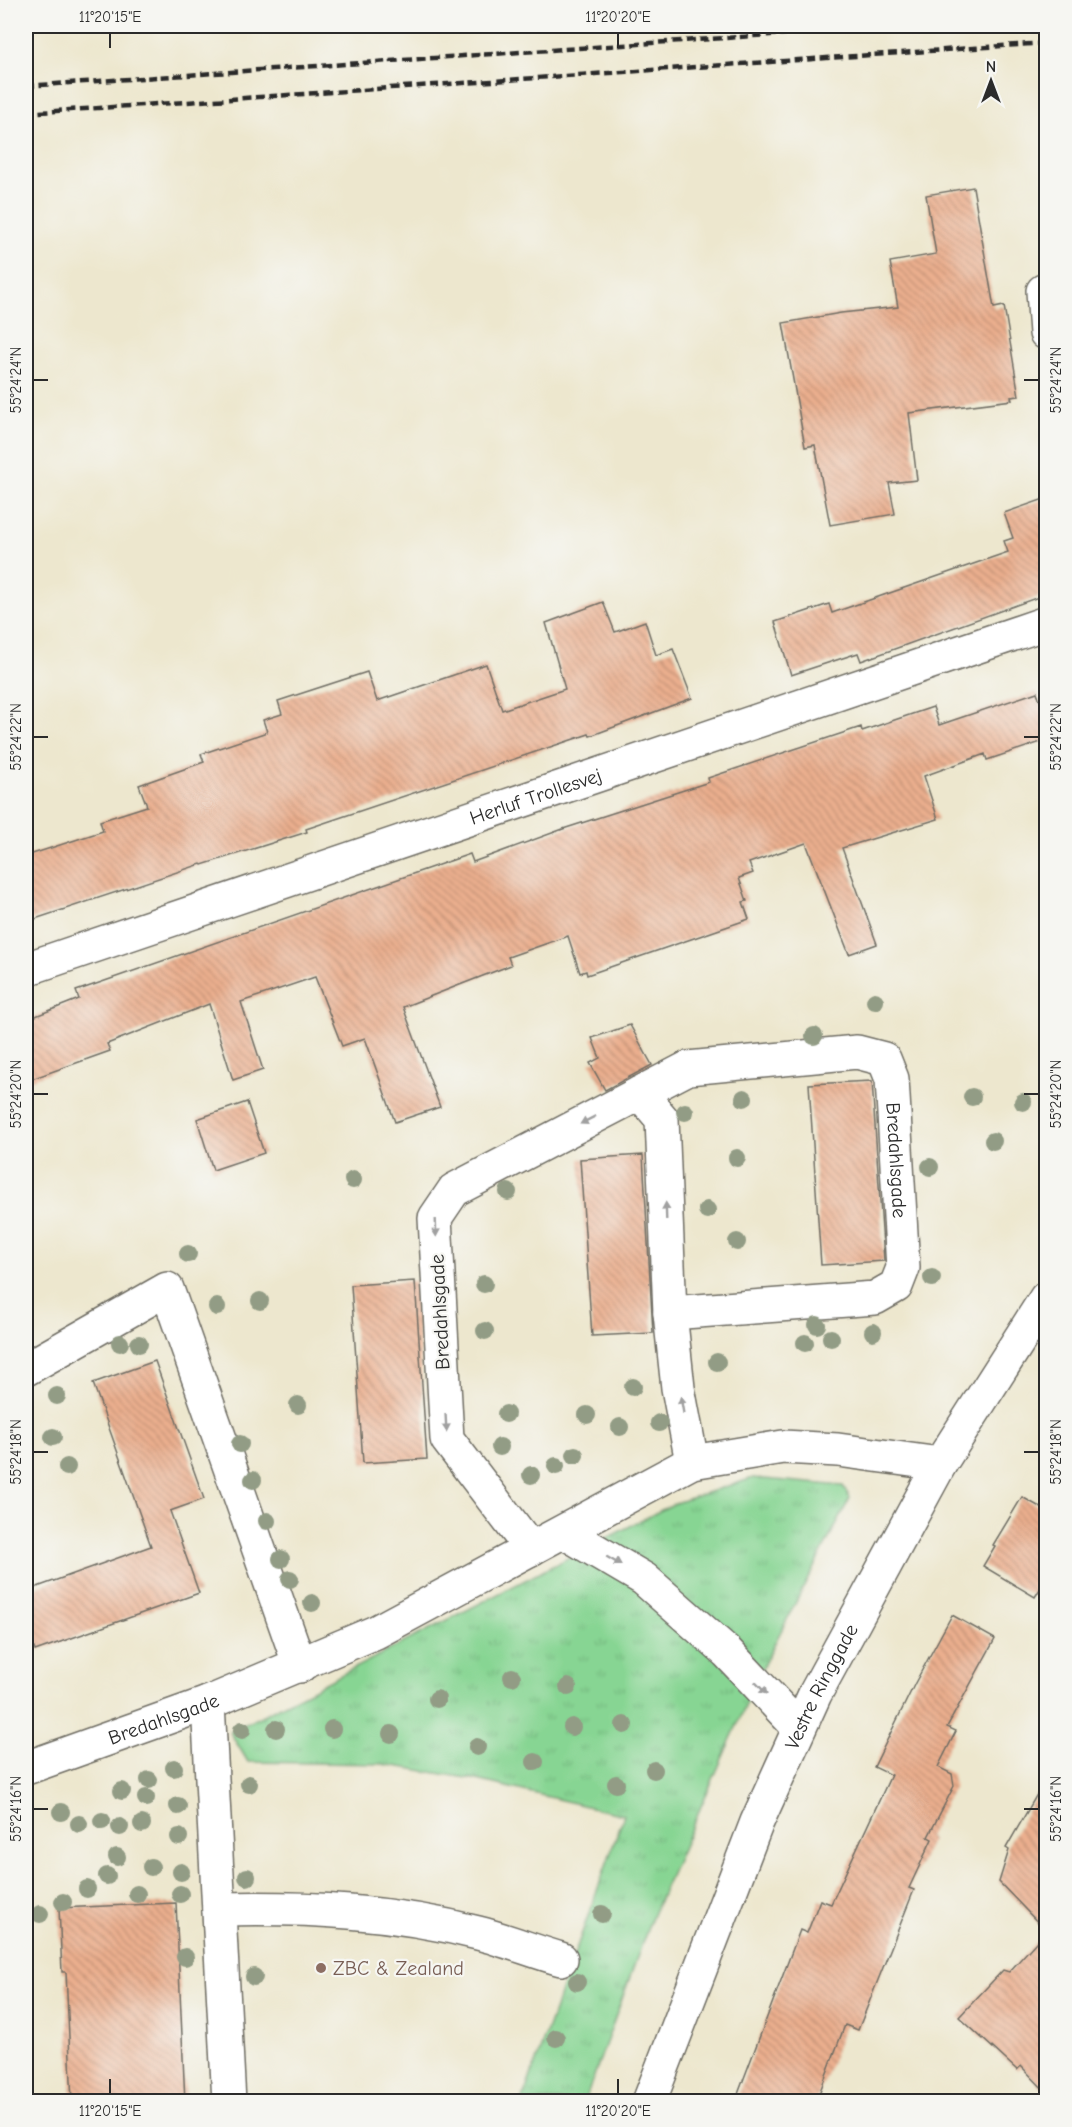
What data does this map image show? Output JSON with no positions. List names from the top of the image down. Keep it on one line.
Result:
{"streets":{"street":["Herluf Trollesvej","Bredahlsgade","Vestre Ringgade"]},"crossings":[["Bredahlsgade","Vestre Ringgade"]],"places":["ZBC & Zealand"],"north":"top","coordinates":["11°20'15\"E","11°20'20\"E","55°24'24\"N","55°24'22\"N","55°24'20\"N","55°24'18\"N","55°24'16\"N"]}
